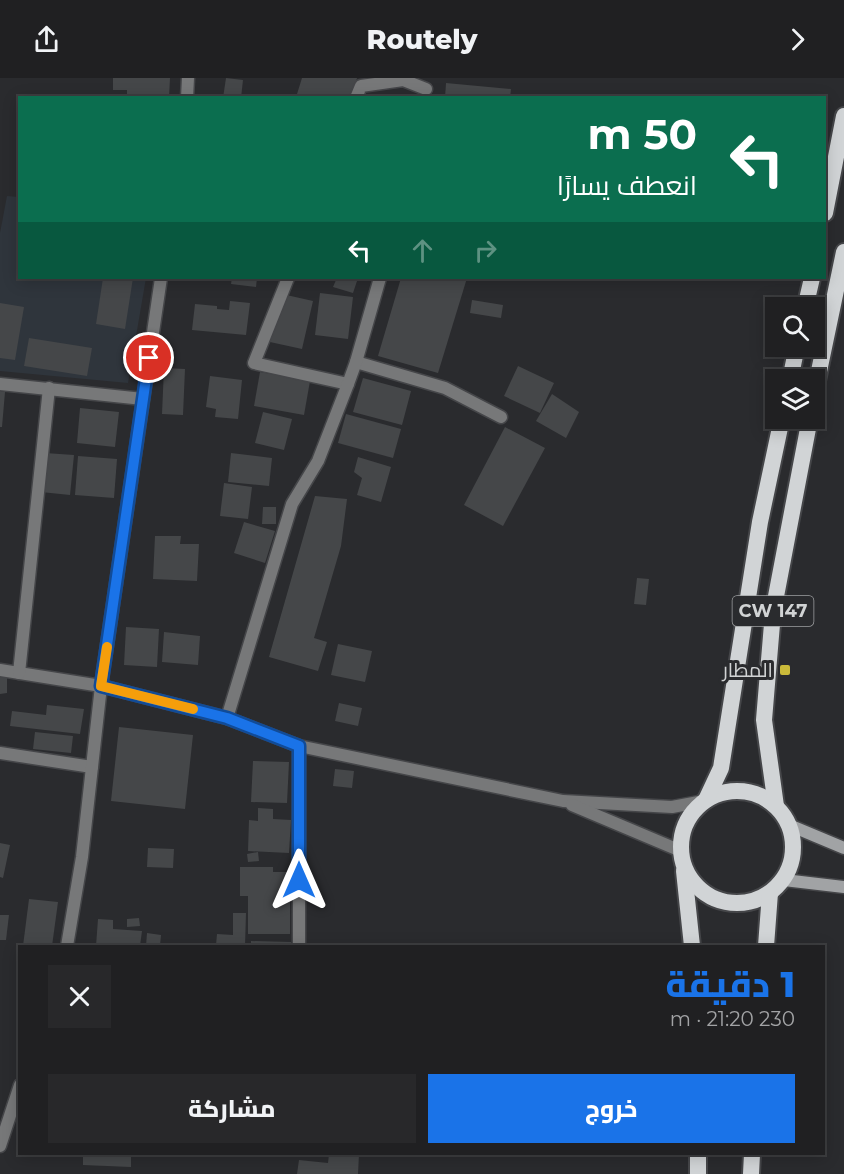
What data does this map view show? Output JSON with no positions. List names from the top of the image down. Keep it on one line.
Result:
{"streets":{"highway":["CW 147"]},"places":{"transit":["المطار"]},"page":{"header":"Routely","turn":["50 m","انعطف يسارًا"],"heading":["1 دقيقة","230 m · 21:20"],"buttons":["خروج","مشاركة"]}}
